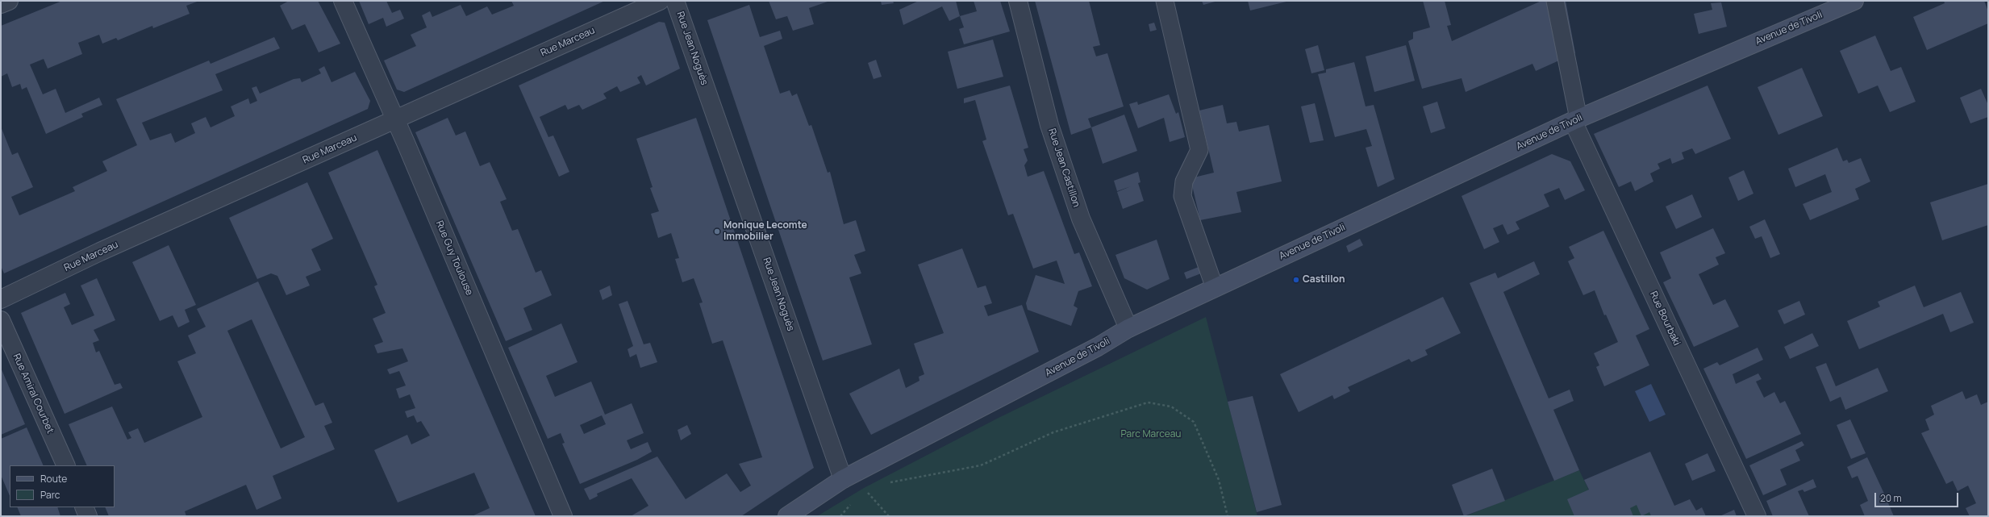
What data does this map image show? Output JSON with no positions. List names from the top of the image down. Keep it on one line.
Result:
{"streets":{"street":["Avenue de Tivoli","Rue Marceau","Rue Jean Noguès","Rue Jean Castillon","Rue Guy Toulouse","Rue Bourbaki","Rue Amiral Courbet"]},"crossings":[["Avenue de Tivoli","Rue Jean Noguès"],["Avenue de Tivoli","Rue Jean Castillon"],["Avenue de Tivoli","Rue Bourbaki"],["Rue Marceau","Rue Guy Toulouse"]],"parks":["Parc Marceau"],"places":["Monique Lecomte Immobilier","Castillon"],"legend":["Route","Parc"],"scale_bar":"20 m"}
